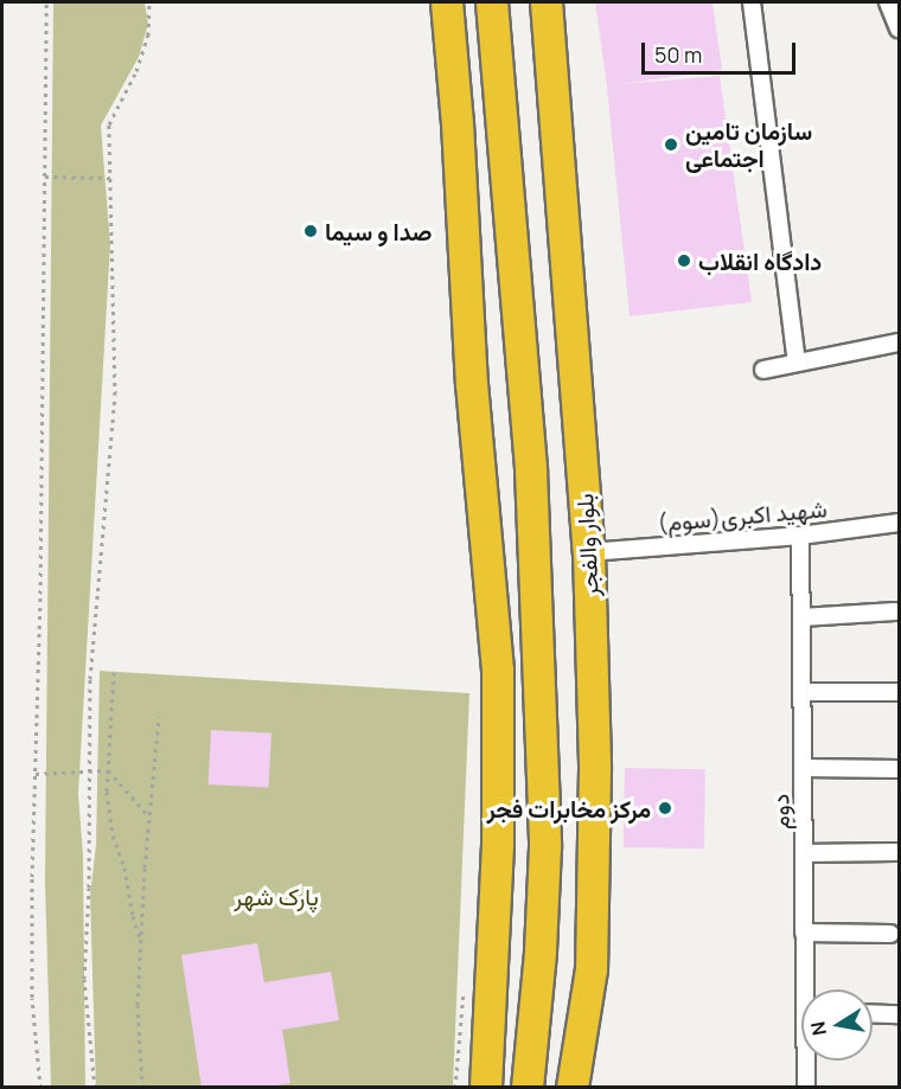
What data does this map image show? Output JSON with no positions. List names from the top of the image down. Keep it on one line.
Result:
{"streets":{"highway":["بلوار والفجر"],"street":["شهید اکبری(سوم)","دوم"]},"crossings":[["شهید اکبری(سوم)","بلوار والفجر"],["شهید اکبری(سوم)","دوم"]],"parks":["پارک شهر"],"places":["سازمان تامین اجتماعی","صدا و سیما","دادگاه انقلاب","مرکز مخابرات فجر"],"scale_bar":"50 m","north":"left"}
